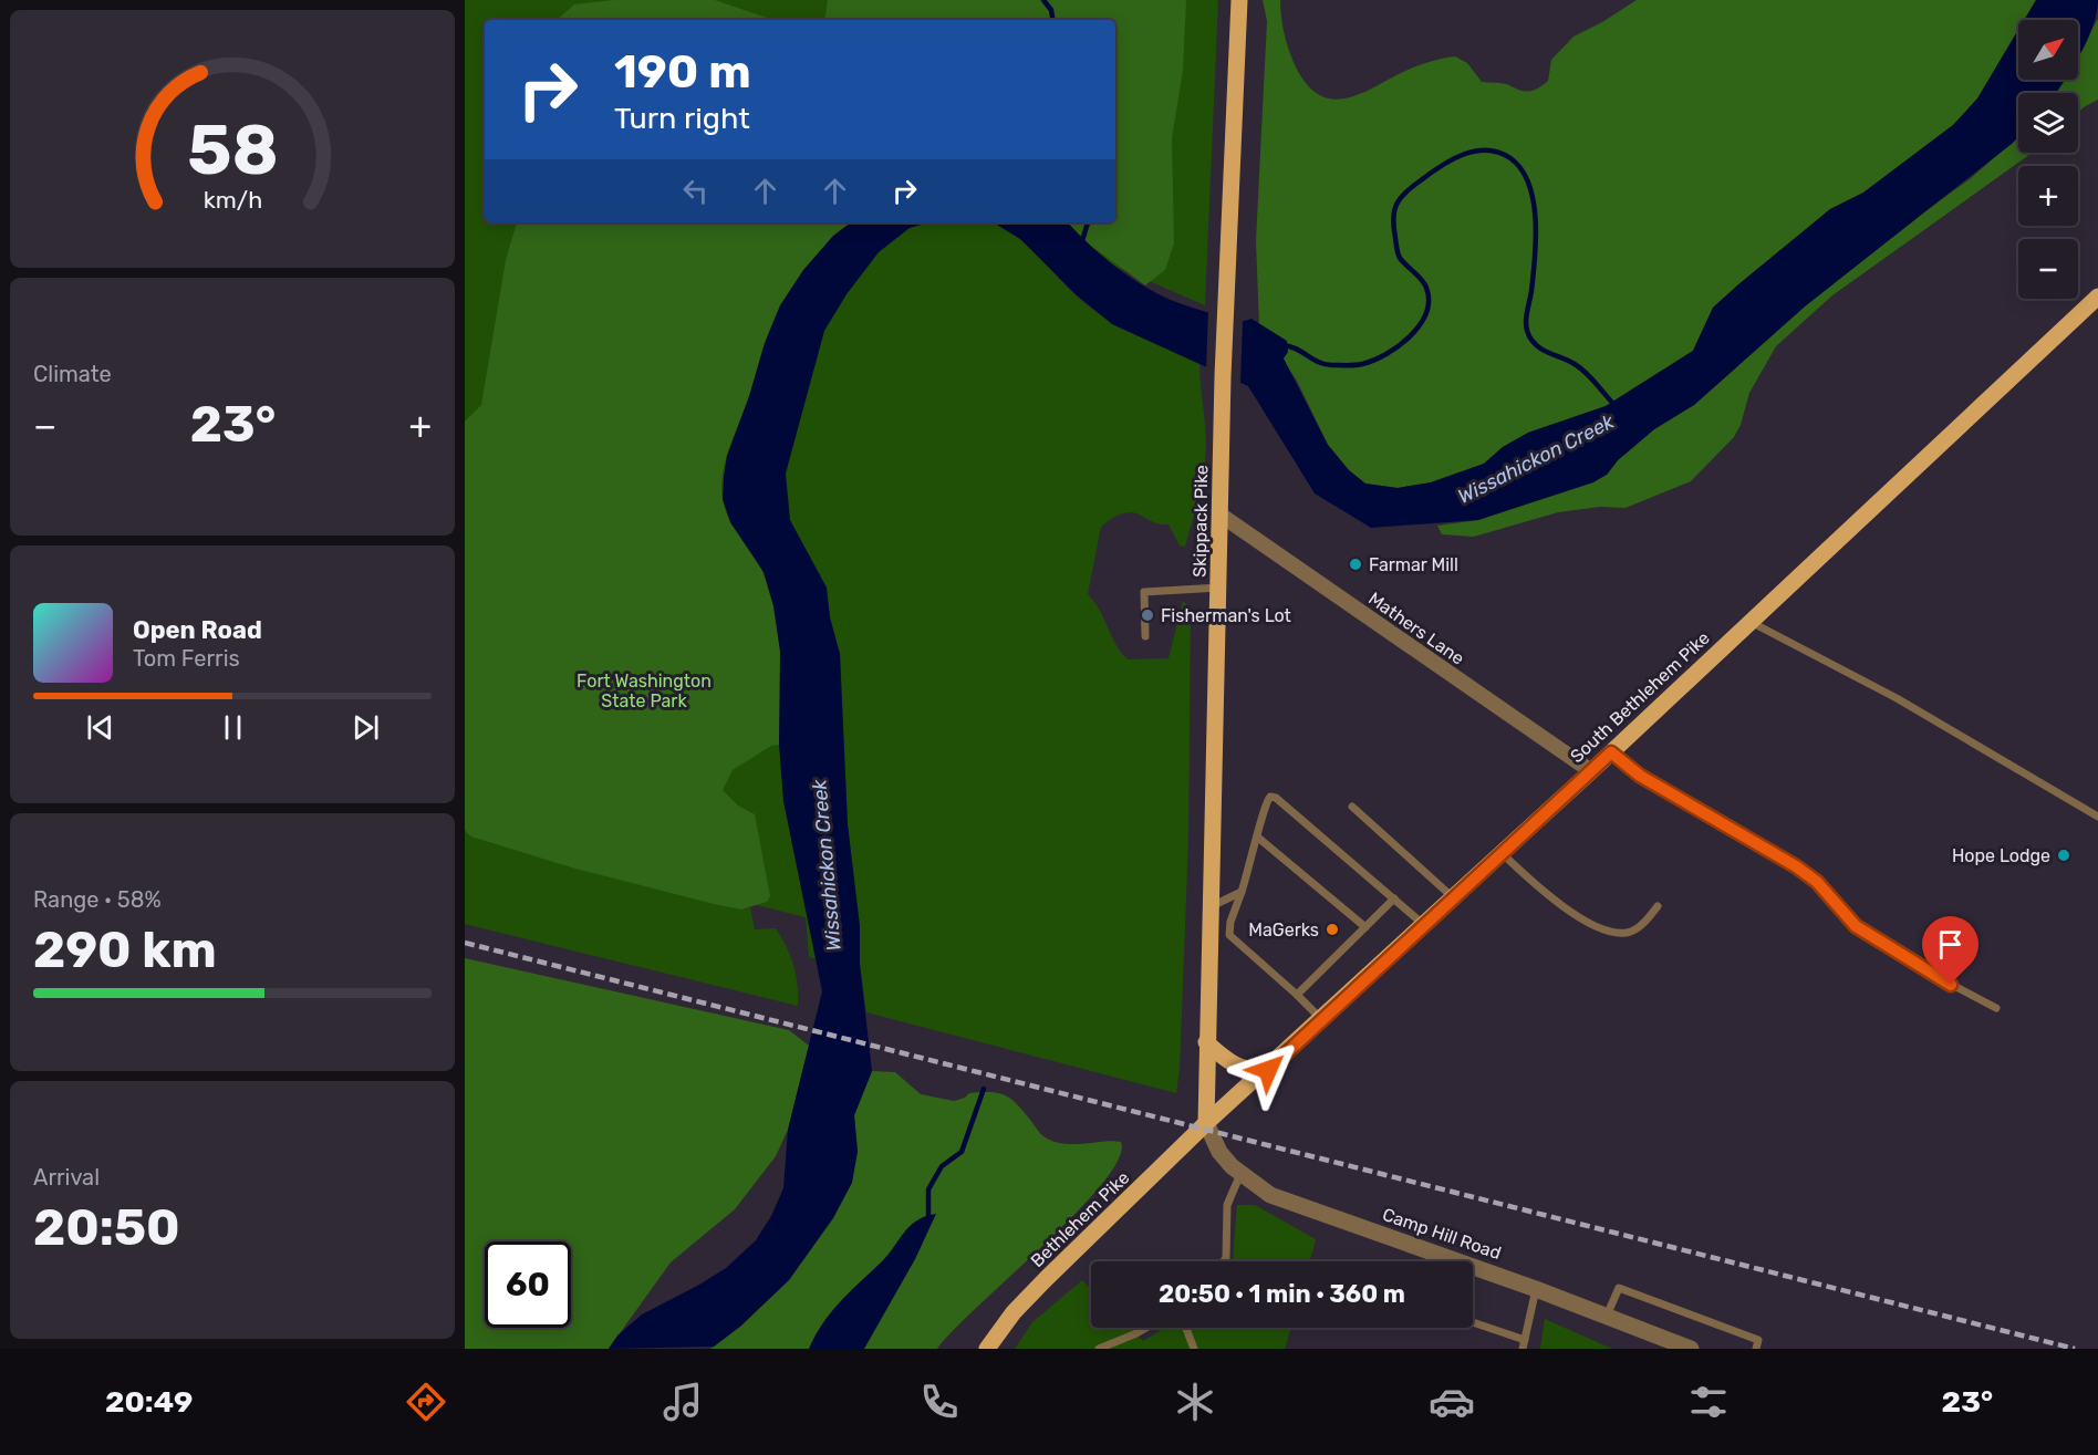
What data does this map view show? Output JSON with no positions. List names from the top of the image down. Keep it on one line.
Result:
{"streets":{"main road":["Skippack Pike","South Bethlehem Pike","Bethlehem Pike"],"street":["Mathers Lane","Camp Hill Road"]},"crossings":[["Skippack Pike","Mathers Lane"],["Skippack Pike","South Bethlehem Pike"],["Skippack Pike","Bethlehem Pike"],["Skippack Pike","Camp Hill Road"],["Mathers Lane","South Bethlehem Pike"],["South Bethlehem Pike","Bethlehem Pike"],["South Bethlehem Pike","Camp Hill Road"],["Bethlehem Pike","Camp Hill Road"]],"water":["Wissahickon Creek"],"parks":["Fort Washington State Park"],"places":["Farmar Mill","Fisherman's Lot","Hope Lodge","MaGerks"],"north":"top right","page":{"map_buttons":["+","−"],"turn":["190 m","Turn right"],"tile":["Climate",["Range · 58%","290 km"],["Arrival","20:50"]],"heat":["−","23°","+"],"song":["Open Road","Tom Ferris"],"limit":"60","trip":"20:50 · 1 min · 360 m","tabs":["20:49","23°"],"gauge":["58","km/h"]}}
